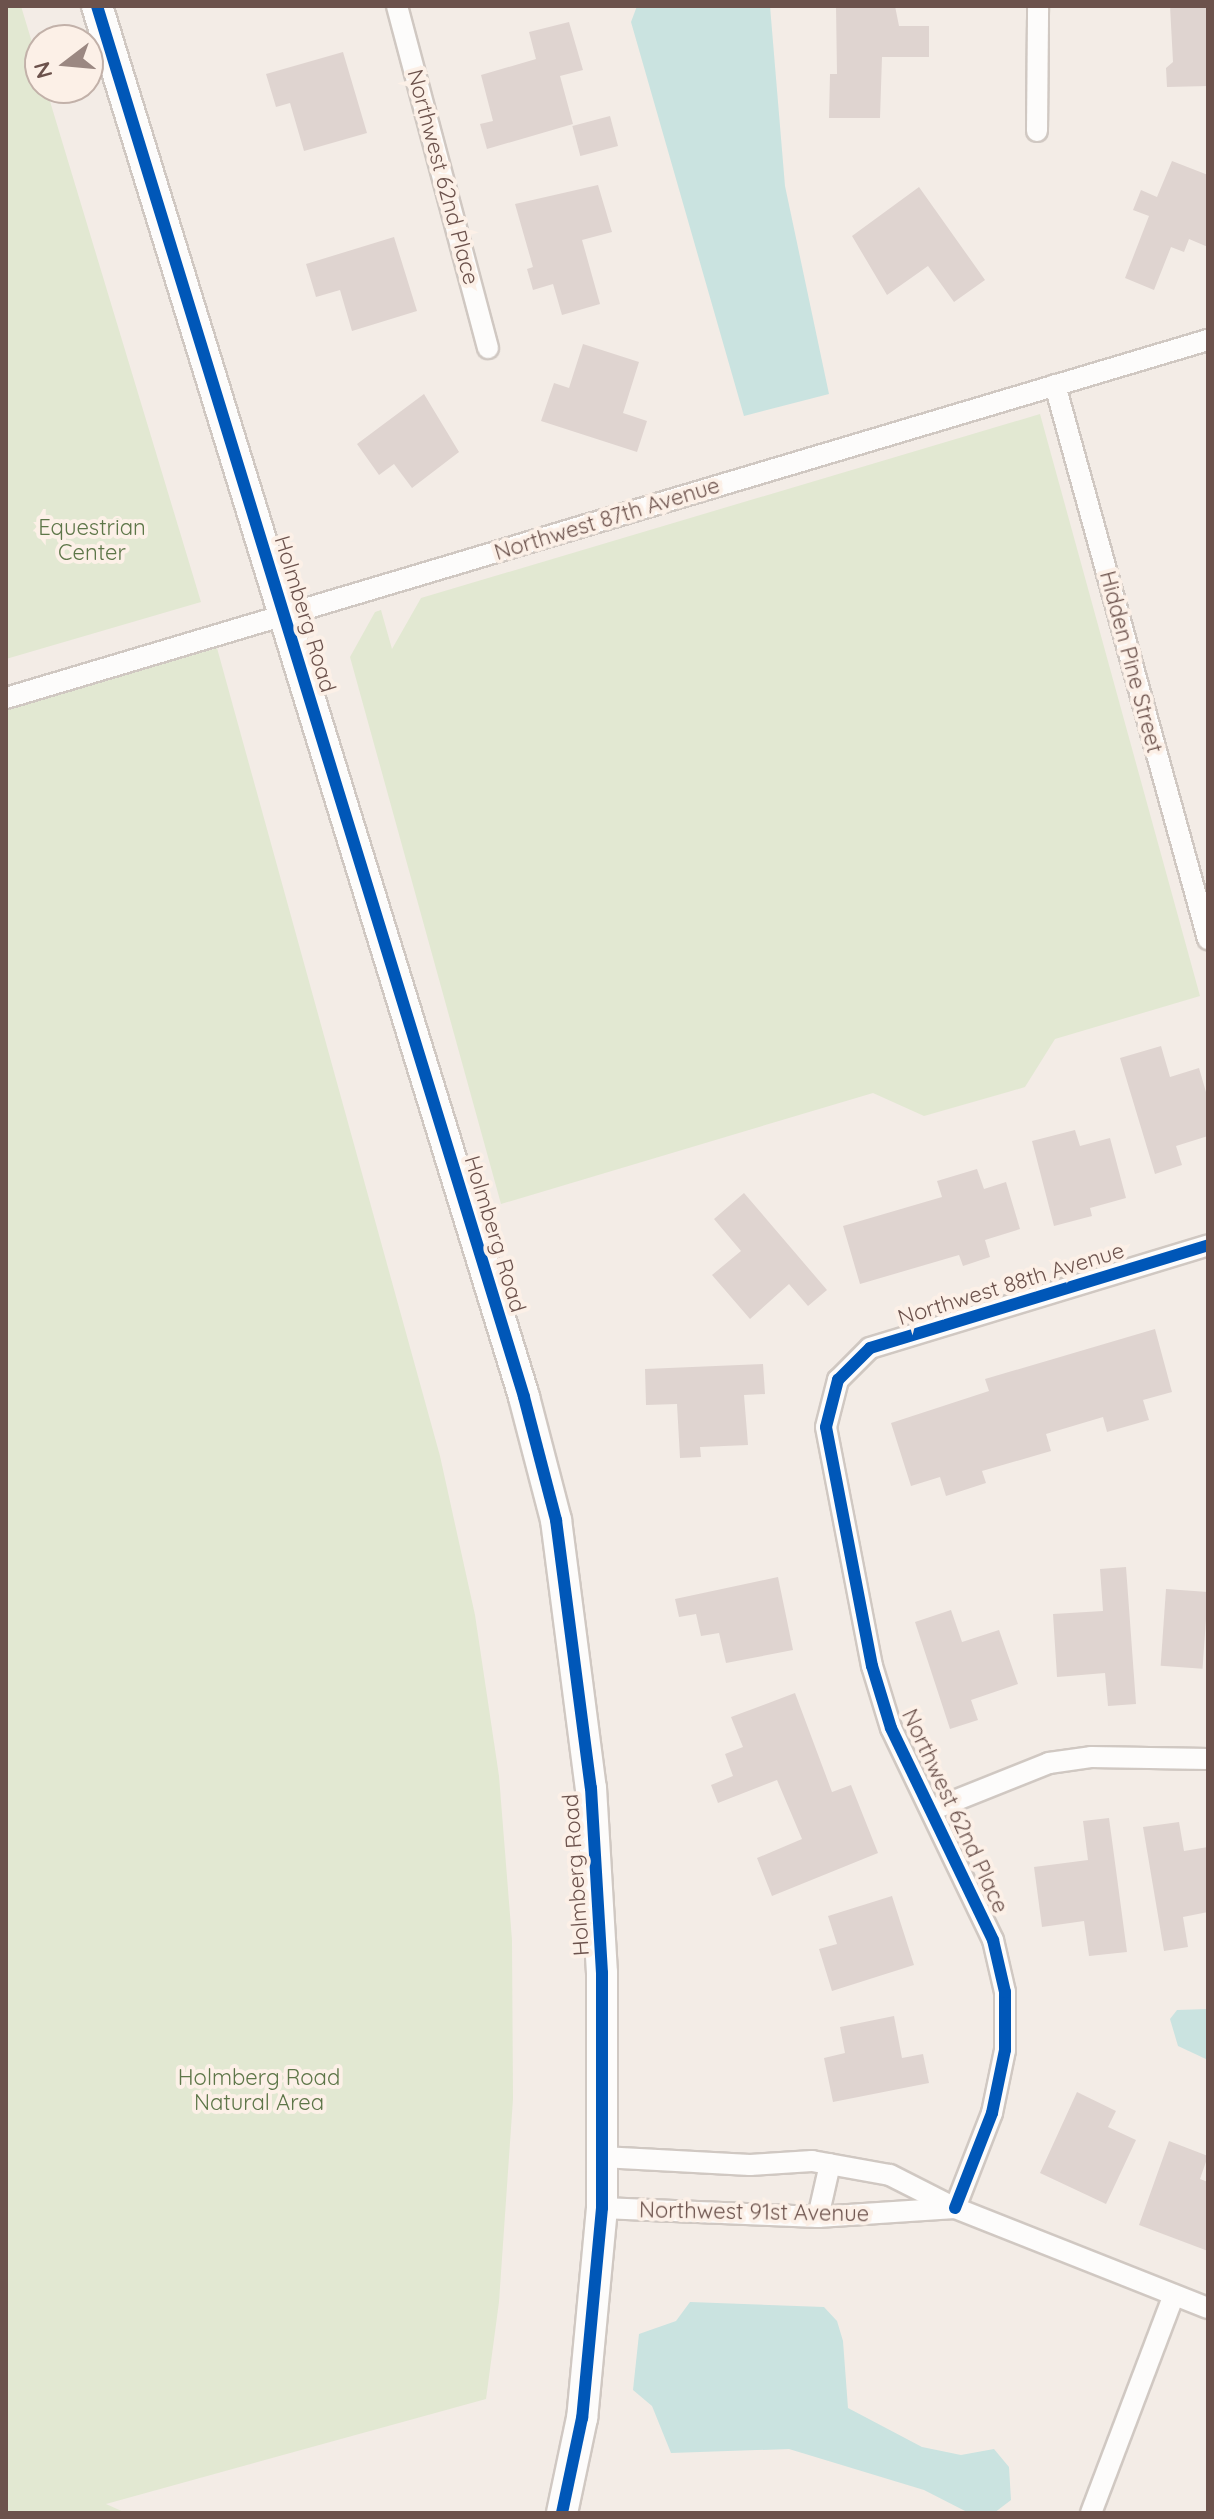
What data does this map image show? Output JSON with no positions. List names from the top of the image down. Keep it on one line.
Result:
{"streets":{"street":["Northwest 62nd Place","Northwest 87th Avenue","Holmberg Road","Hidden Pine Street","Northwest 88th Avenue","Northwest 91st Avenue"]},"crossings":[["Northwest 62nd Place","Northwest 88th Avenue"],["Northwest 62nd Place","Northwest 91st Avenue"],["Northwest 87th Avenue","Holmberg Road"],["Northwest 87th Avenue","Hidden Pine Street"],["Holmberg Road","Northwest 91st Avenue"]],"parks":["Equestrian Center","Holmberg Road Natural Area"],"north":"left"}
